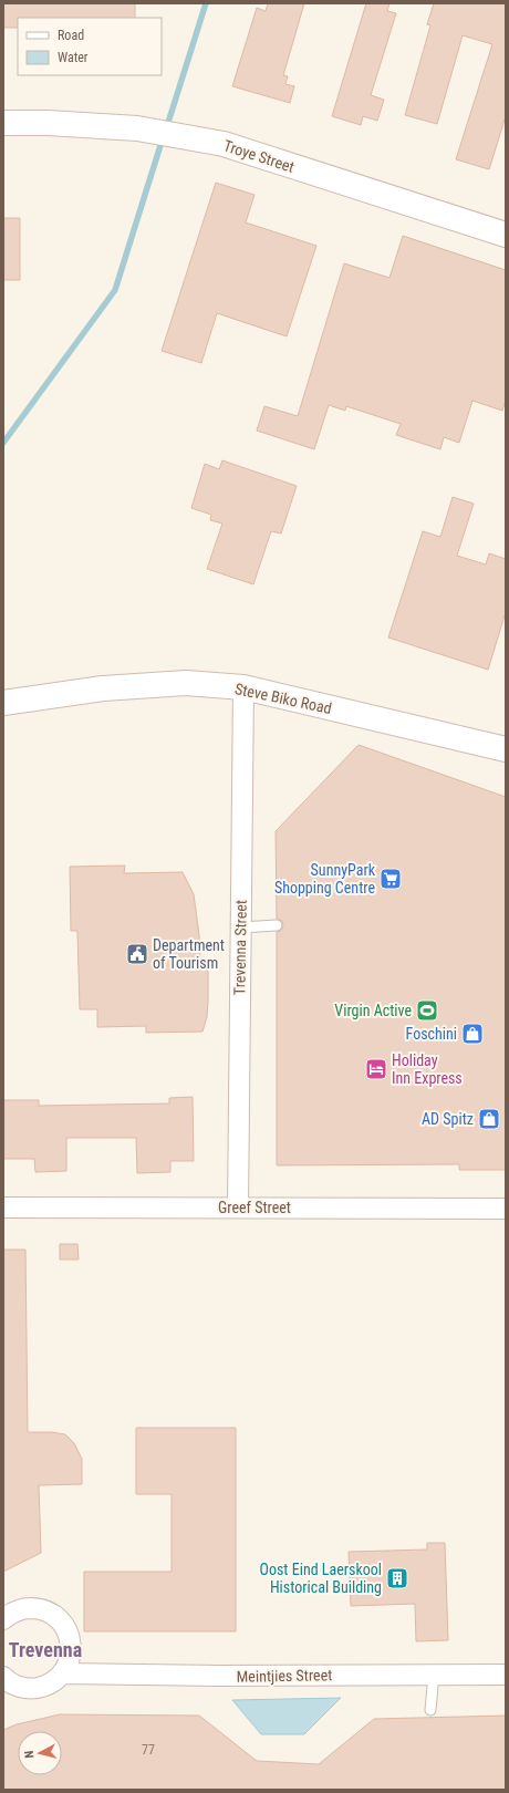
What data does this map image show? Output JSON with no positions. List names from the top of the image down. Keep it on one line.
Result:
{"streets":{"main road":["Troye Street","Steve Biko Road"],"street":["Trevenna Street","Greef Street","Meintjies Street"]},"crossings":[["Steve Biko Road","Trevenna Street"],["Trevenna Street","Greef Street"]],"districts":["Trevenna"],"places":{"supermarket":["SunnyPark Shopping Centre"],"public building":["Department of Tourism"],"sports":["Virgin Active"],"shop":["Foschini","AD Spitz"],"hotel":["Holiday Inn Express"],"building":["Oost Eind Laerskool Historical Building"]},"house_numbers":["77"],"legend":["Road","Water"],"north":"left"}
